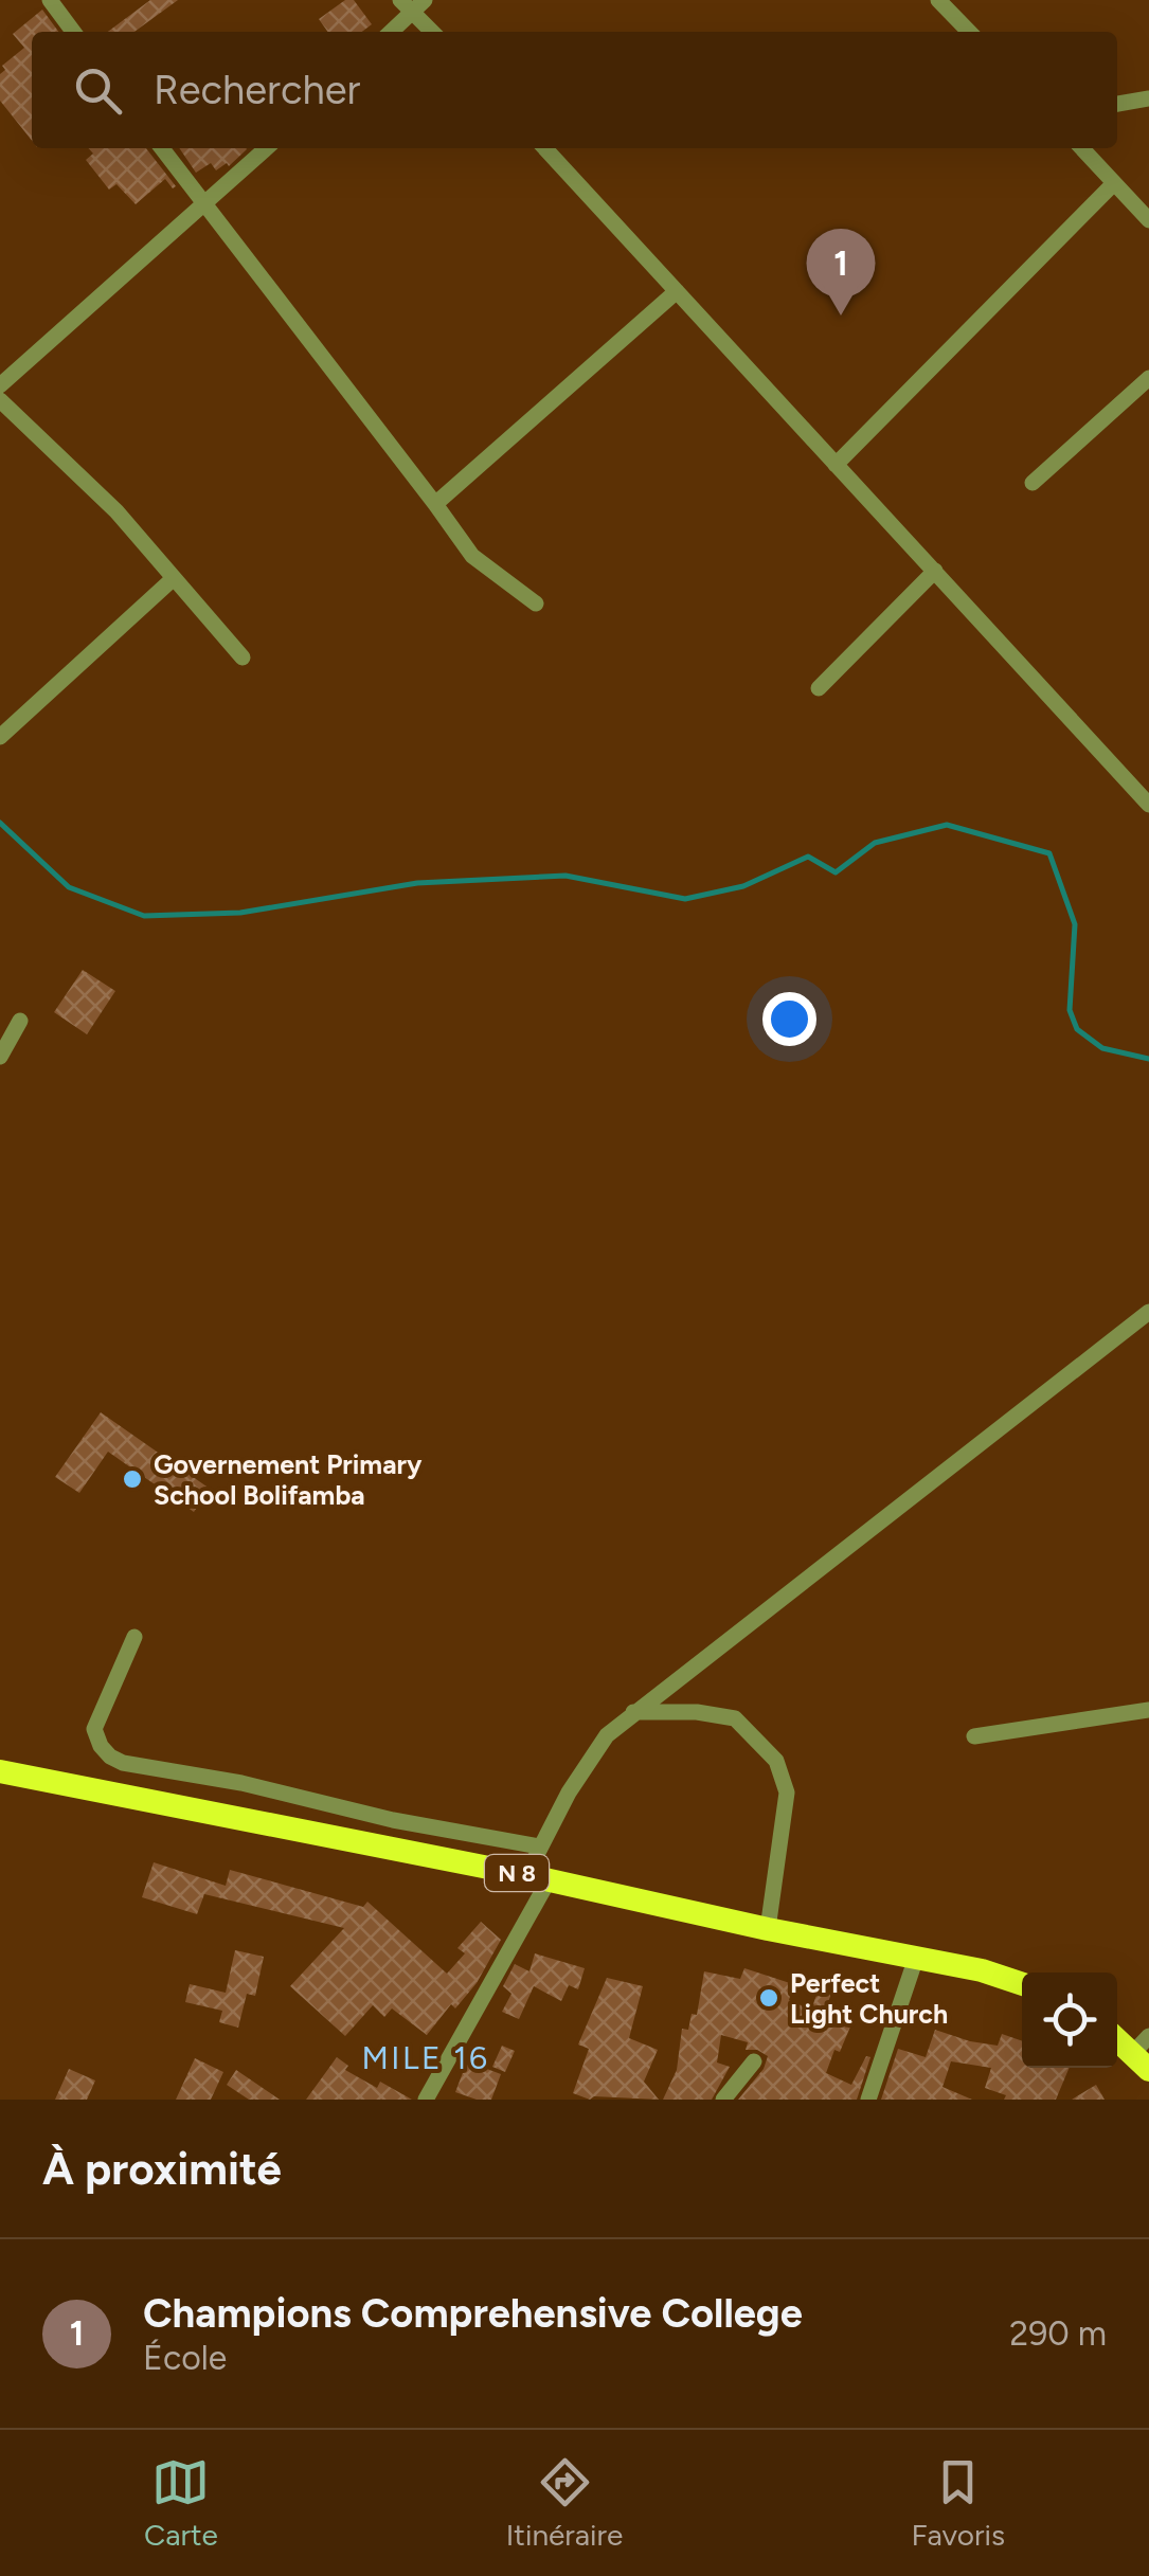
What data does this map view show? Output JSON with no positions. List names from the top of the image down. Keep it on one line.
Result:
{"streets":{"highway":["N 8"]},"districts":["MILE 16"],"places":["Governement Primary School Bolifamba","Perfect Light Church"],"page":{"search":"Rechercher","pins":"1","heading":"À proximité","list":[{"mark":"1","name":"Champions Comprehensive College","note":"École","value":"290 m"}],"nav":["Carte","Itinéraire","Favoris"]}}
